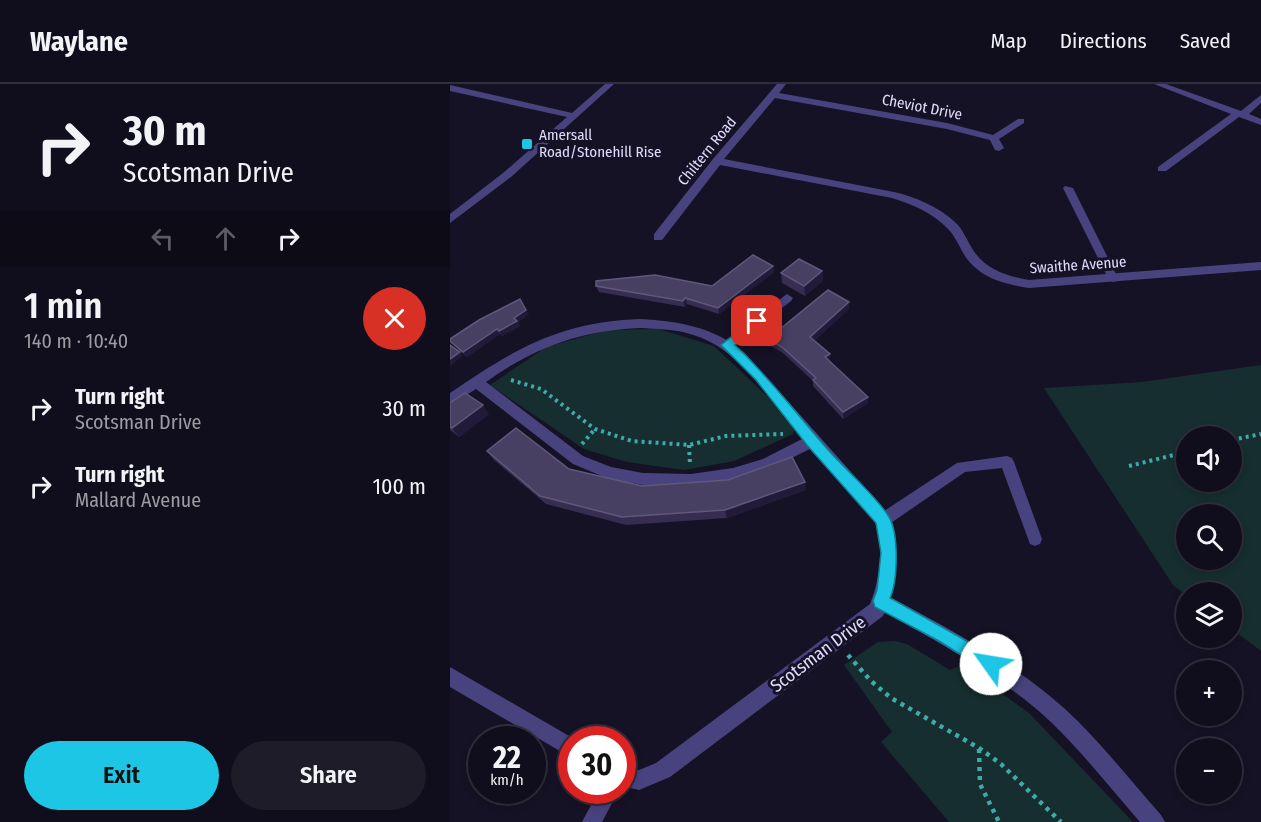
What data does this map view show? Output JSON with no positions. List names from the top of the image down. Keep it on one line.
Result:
{"streets":{"street":["Cheviot Drive","Chiltern Road","Swaithe Avenue","Scotsman Drive"]},"crossings":[["Cheviot Drive","Chiltern Road"],["Chiltern Road","Swaithe Avenue"]],"places":{"transit":["Amersall Road/Stonehill Rise"]},"page":{"header":"Waylane","nav":["Map","Directions","Saved"],"turn":["30 m","Scotsman Drive"],"heading":["1 min","140 m · 10:40"],"list":[{"name":"Turn right","note":"Scotsman Drive","value":"30 m"},{"name":"Turn right","note":"Mallard Avenue","value":"100 m"}],"map_buttons":["+","−"],"speed":"22 km/h","limit":"30","buttons":["Exit","Share"]}}
